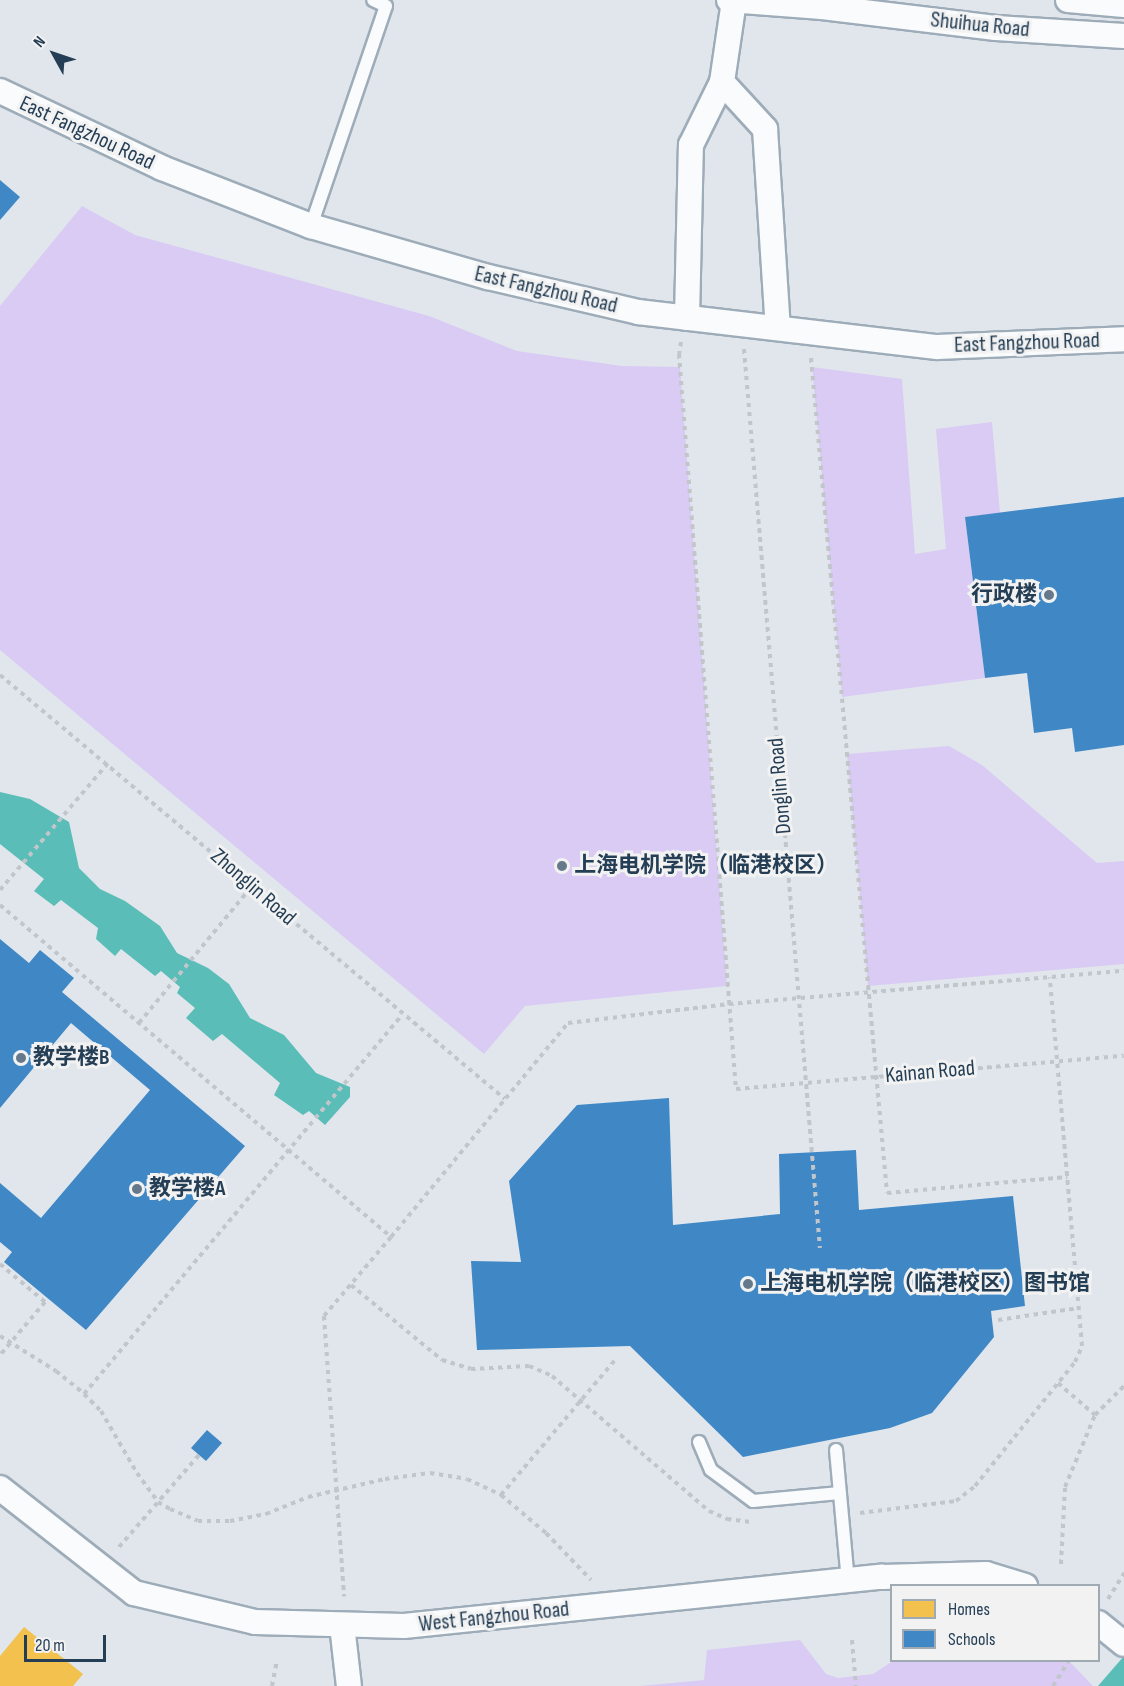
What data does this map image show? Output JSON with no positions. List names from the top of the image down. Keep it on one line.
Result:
{"streets":{"street":["Shuihua Road","East Fangzhou Road","West Fangzhou Road"],"path":["Donglin Road","Zhonglin Road","Kainan Road"]},"crossings":[["East Fangzhou Road","Donglin Road"],["Donglin Road","Kainan Road"]],"places":["行政楼","上海电机学院（临港校区）","教学楼B","教学楼A","上海电机学院（临港校区）图书馆"],"legend":["Homes","Schools"],"scale_bar":"20 m","north":"top left"}
